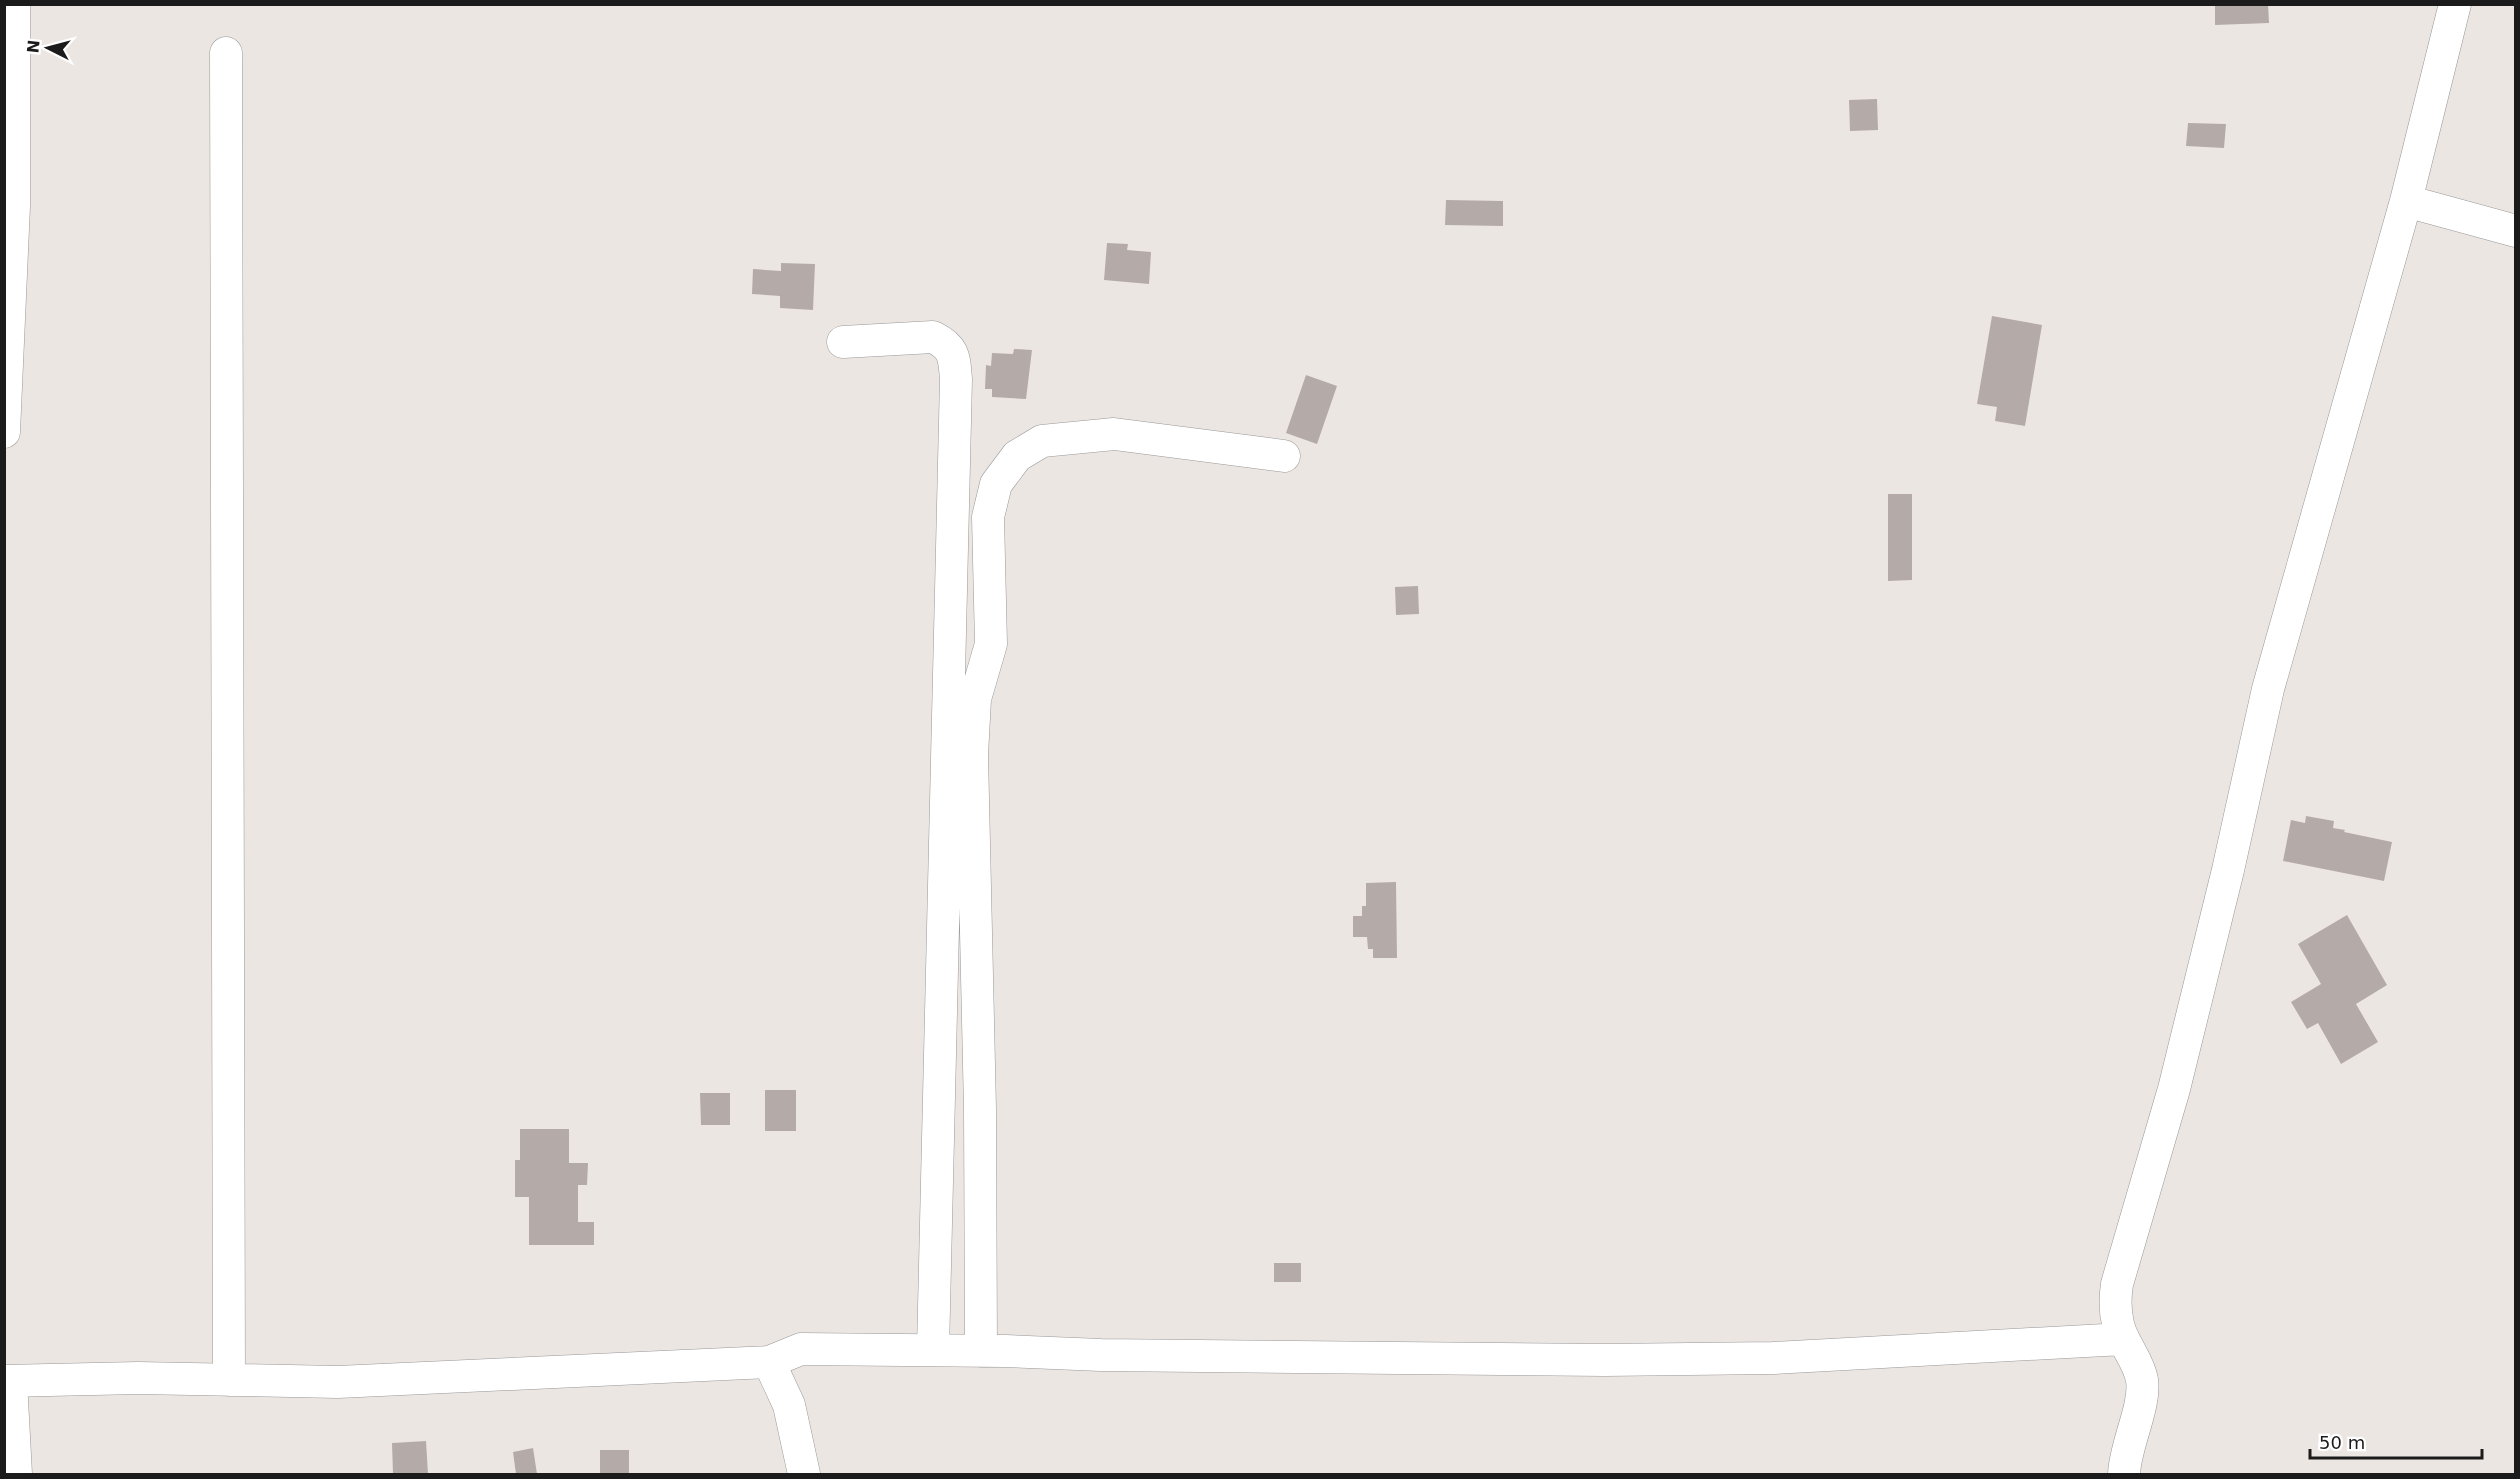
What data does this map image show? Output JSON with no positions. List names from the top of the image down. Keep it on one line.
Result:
{"scale_bar":"50 m","north":"left"}
